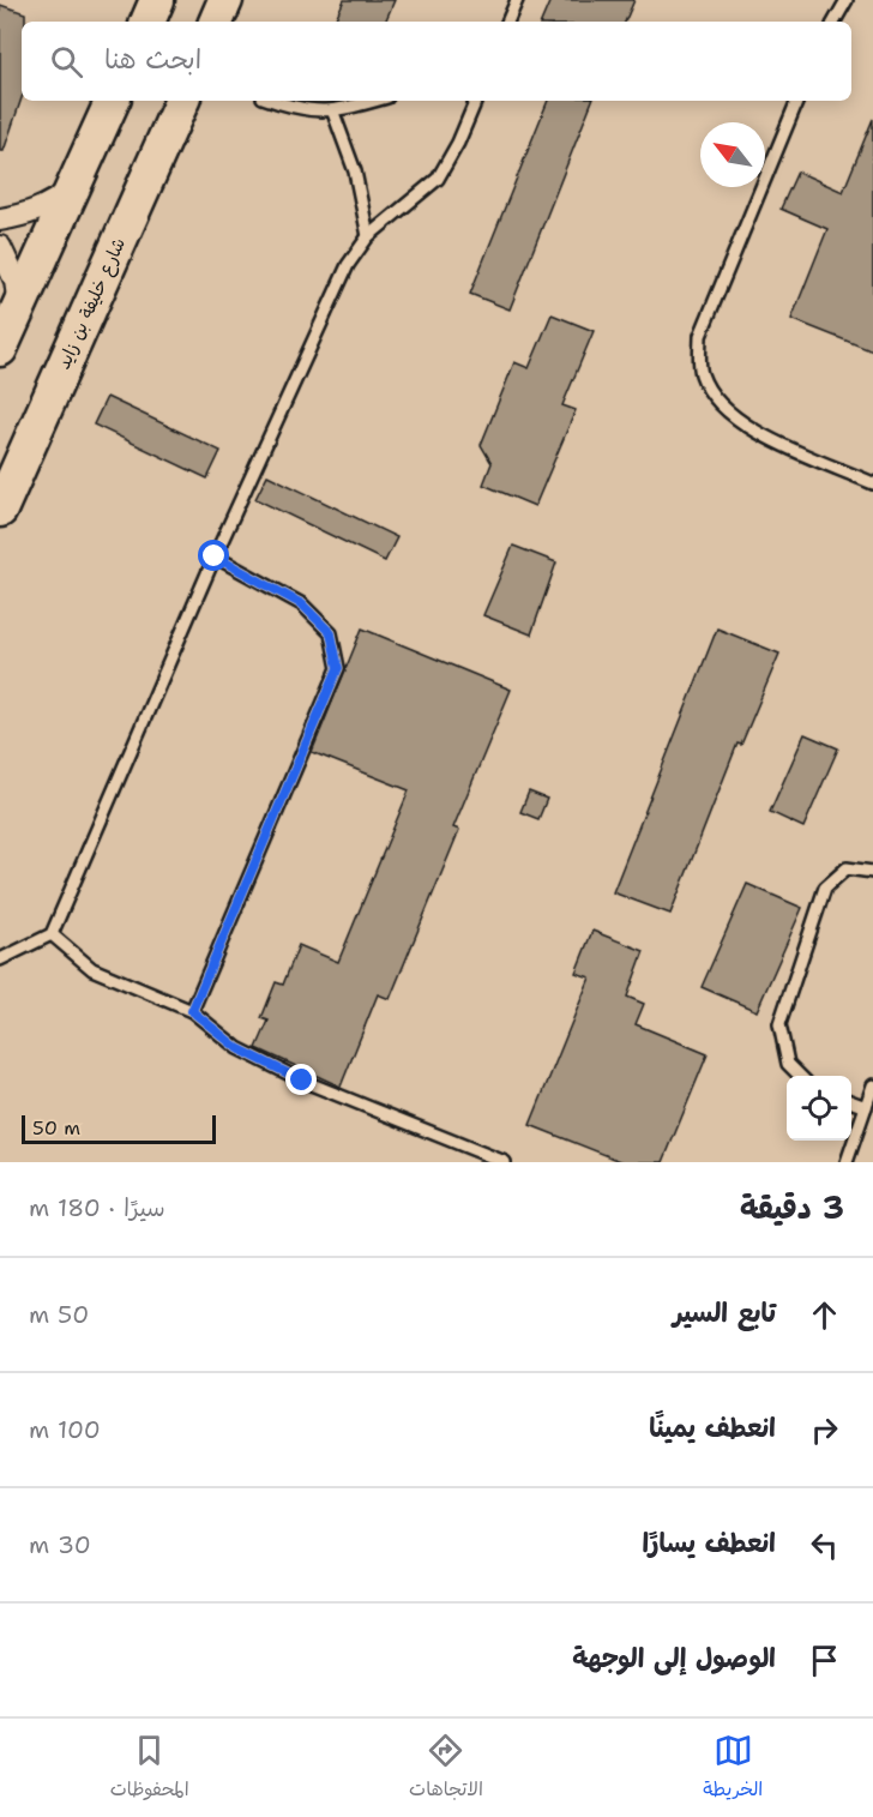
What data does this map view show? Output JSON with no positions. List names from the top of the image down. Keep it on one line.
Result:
{"streets":{"main road":["شارع خليفة بن زايد"]},"scale_bar":"50 m","north":"top left","page":{"search":"ابحث هنا","scale":"50 m","heading":["3 دقيقة","سيرًا · 180 m"],"list":[["تابع السير","50 m"],["انعطف يمينًا","100 m"],["انعطف يسارًا","30 m"],"الوصول إلى الوجهة"],"nav":["الخريطة","الاتجاهات","المحفوظات"]}}
